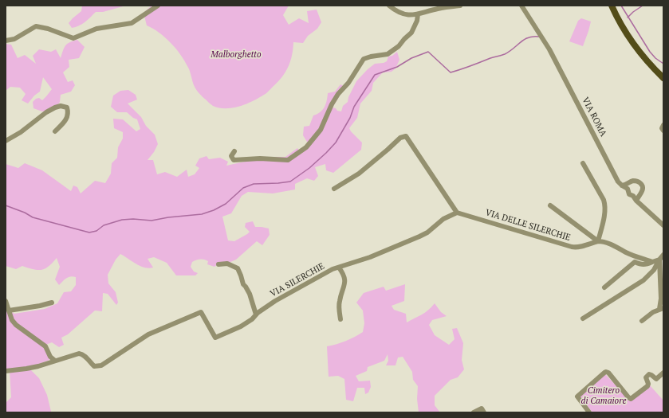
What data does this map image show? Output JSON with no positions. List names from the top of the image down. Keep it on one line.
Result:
{"streets":{"street":["VIA ROMA","VIA DELLE SILERCHIE","VIA SILERCHIE"]},"crossings":[["VIA DELLE SILERCHIE","VIA SILERCHIE"]],"parks":["Malborghetto","Cimitero di Camaiore"]}
